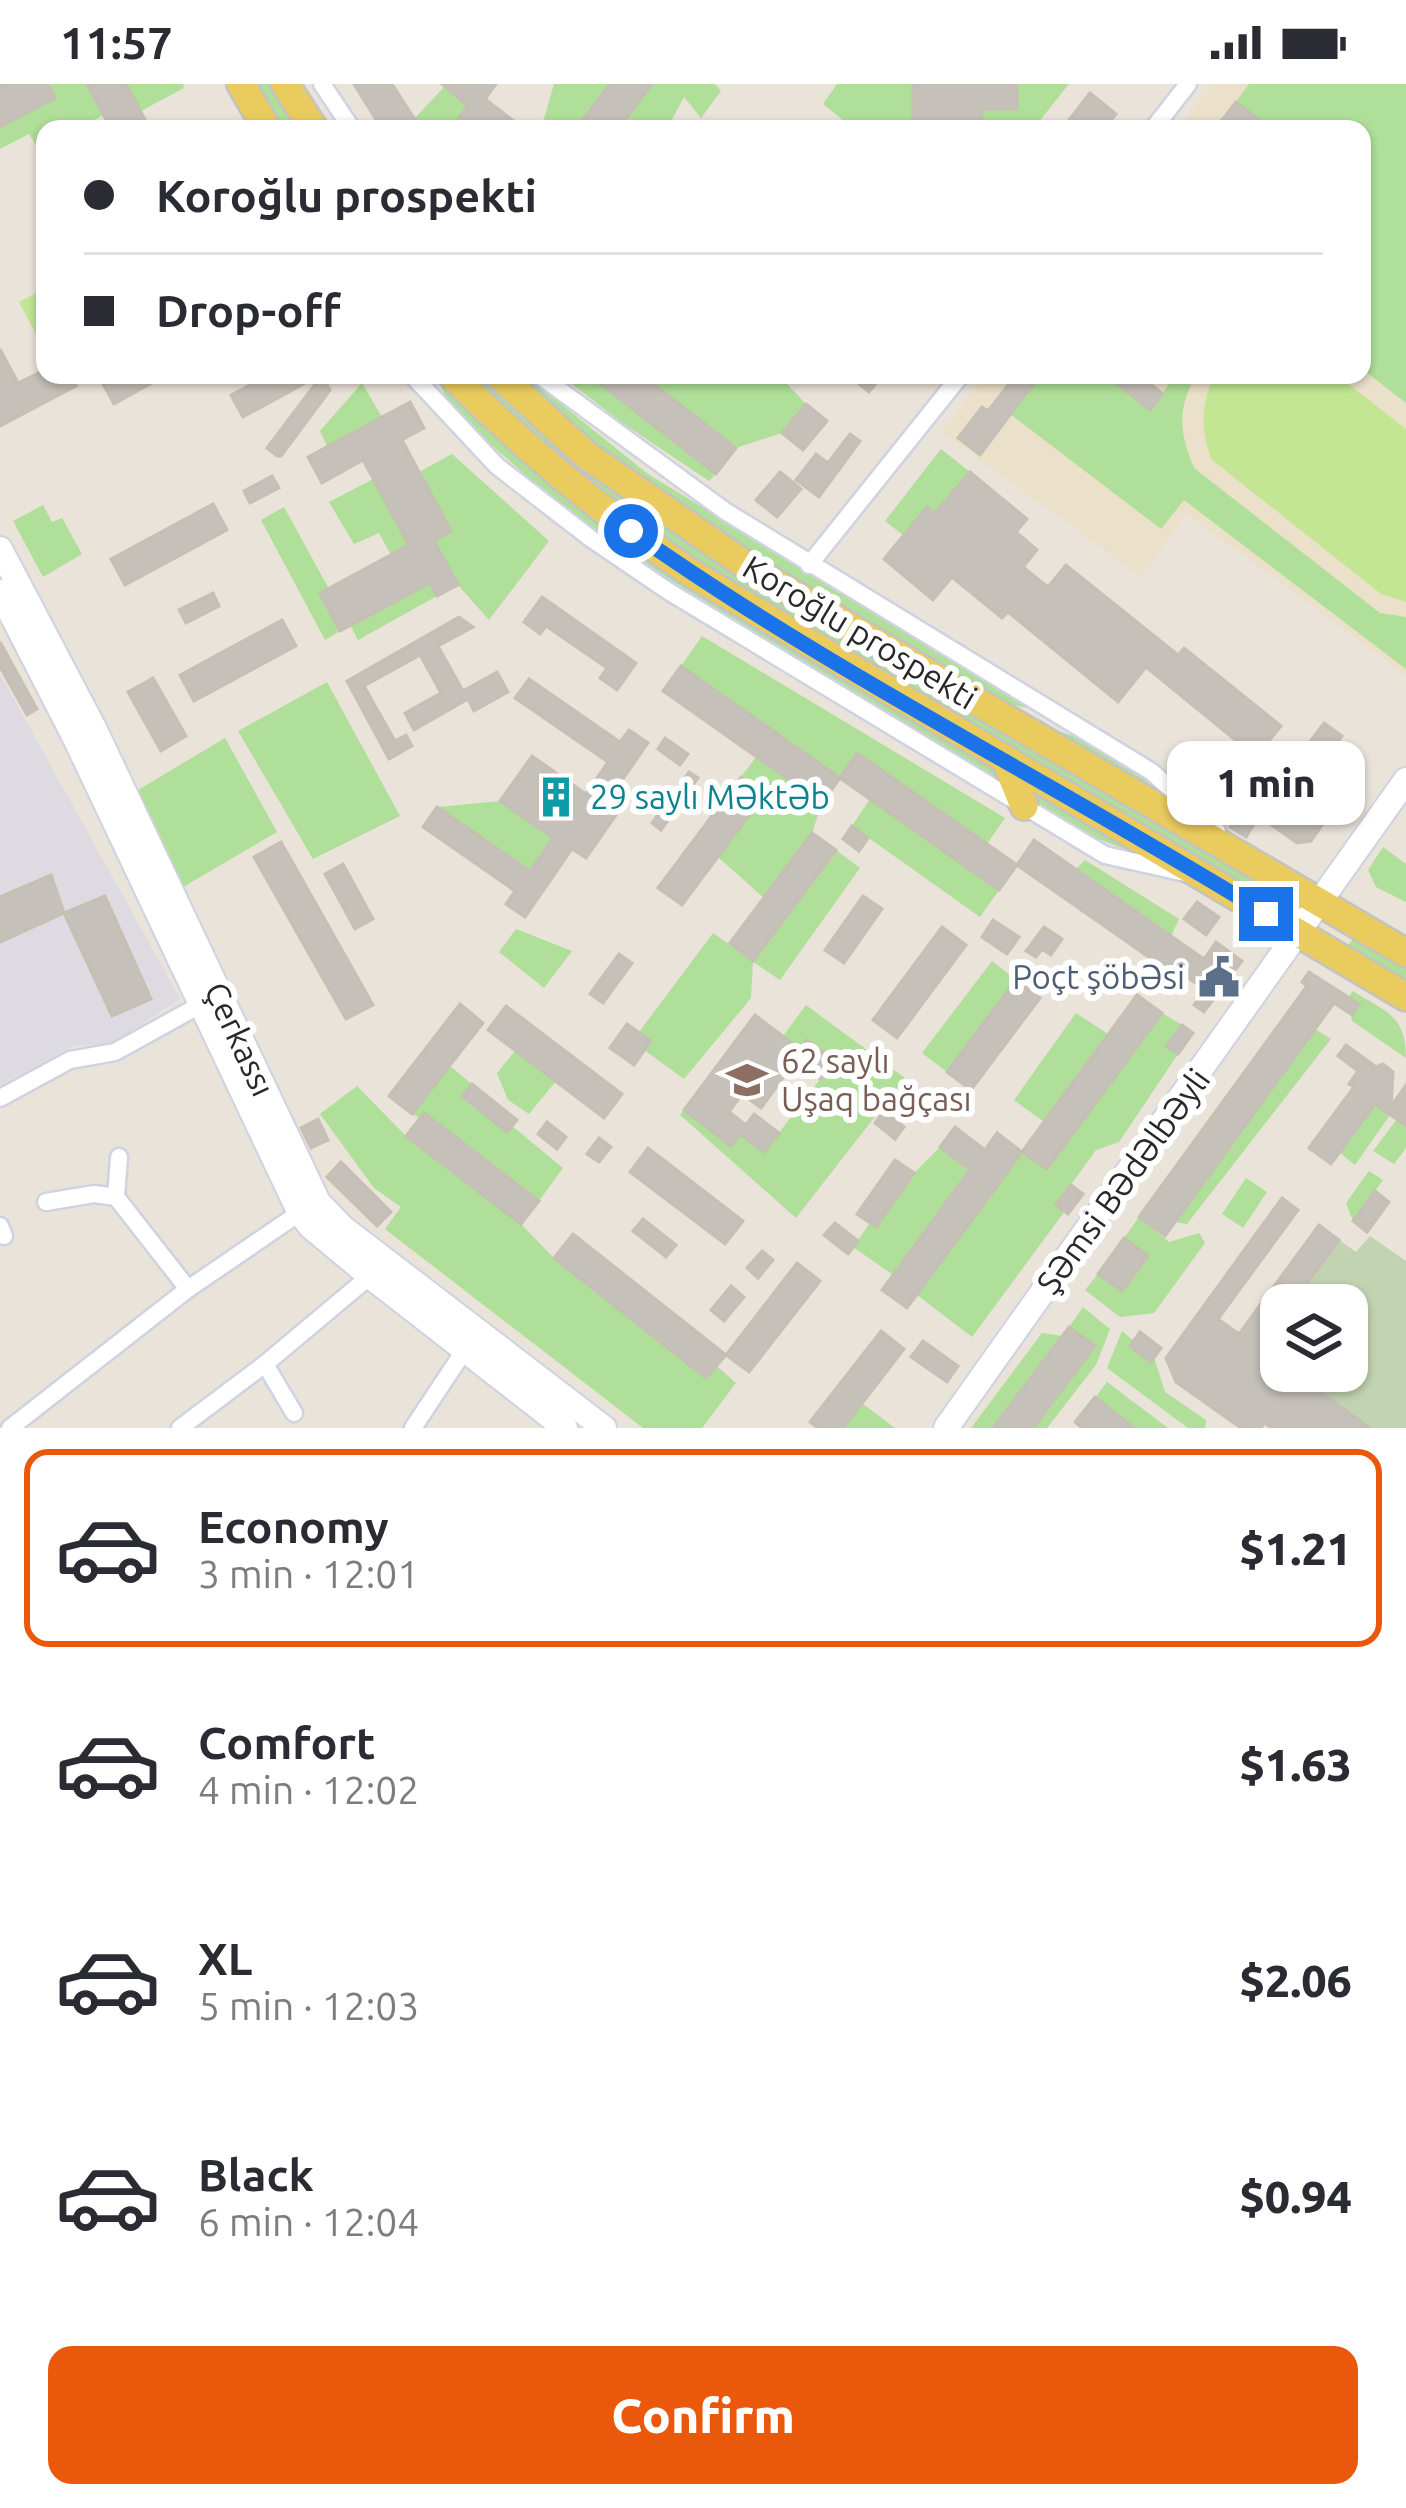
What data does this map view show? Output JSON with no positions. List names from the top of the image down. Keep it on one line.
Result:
{"streets":{"main road":["Koroğlu prospekti"],"street":["Çerkassı","Şəmsi Bədəlbəyli"]},"crossings":[["Koroğlu prospekti","Şəmsi Bədəlbəyli"]],"places":{"building":["29 saylı Məktəb"],"public building":["Poçt şöbəsi"],"school or university":["62 saylı Uşaq bağçası"]},"page":{"status":"11:57","banner":["Koroğlu prospekti","Drop-off"],"bubble":"1 min","list":[{"name":"Economy","note":"3 min · 12:01","value":"$1.21"},{"name":"Comfort","note":"4 min · 12:02","value":"$1.63"},{"name":"XL","note":"5 min · 12:03","value":"$2.06"},{"name":"Black","note":"6 min · 12:04","value":"$0.94"}],"buttons":"Confirm"}}
